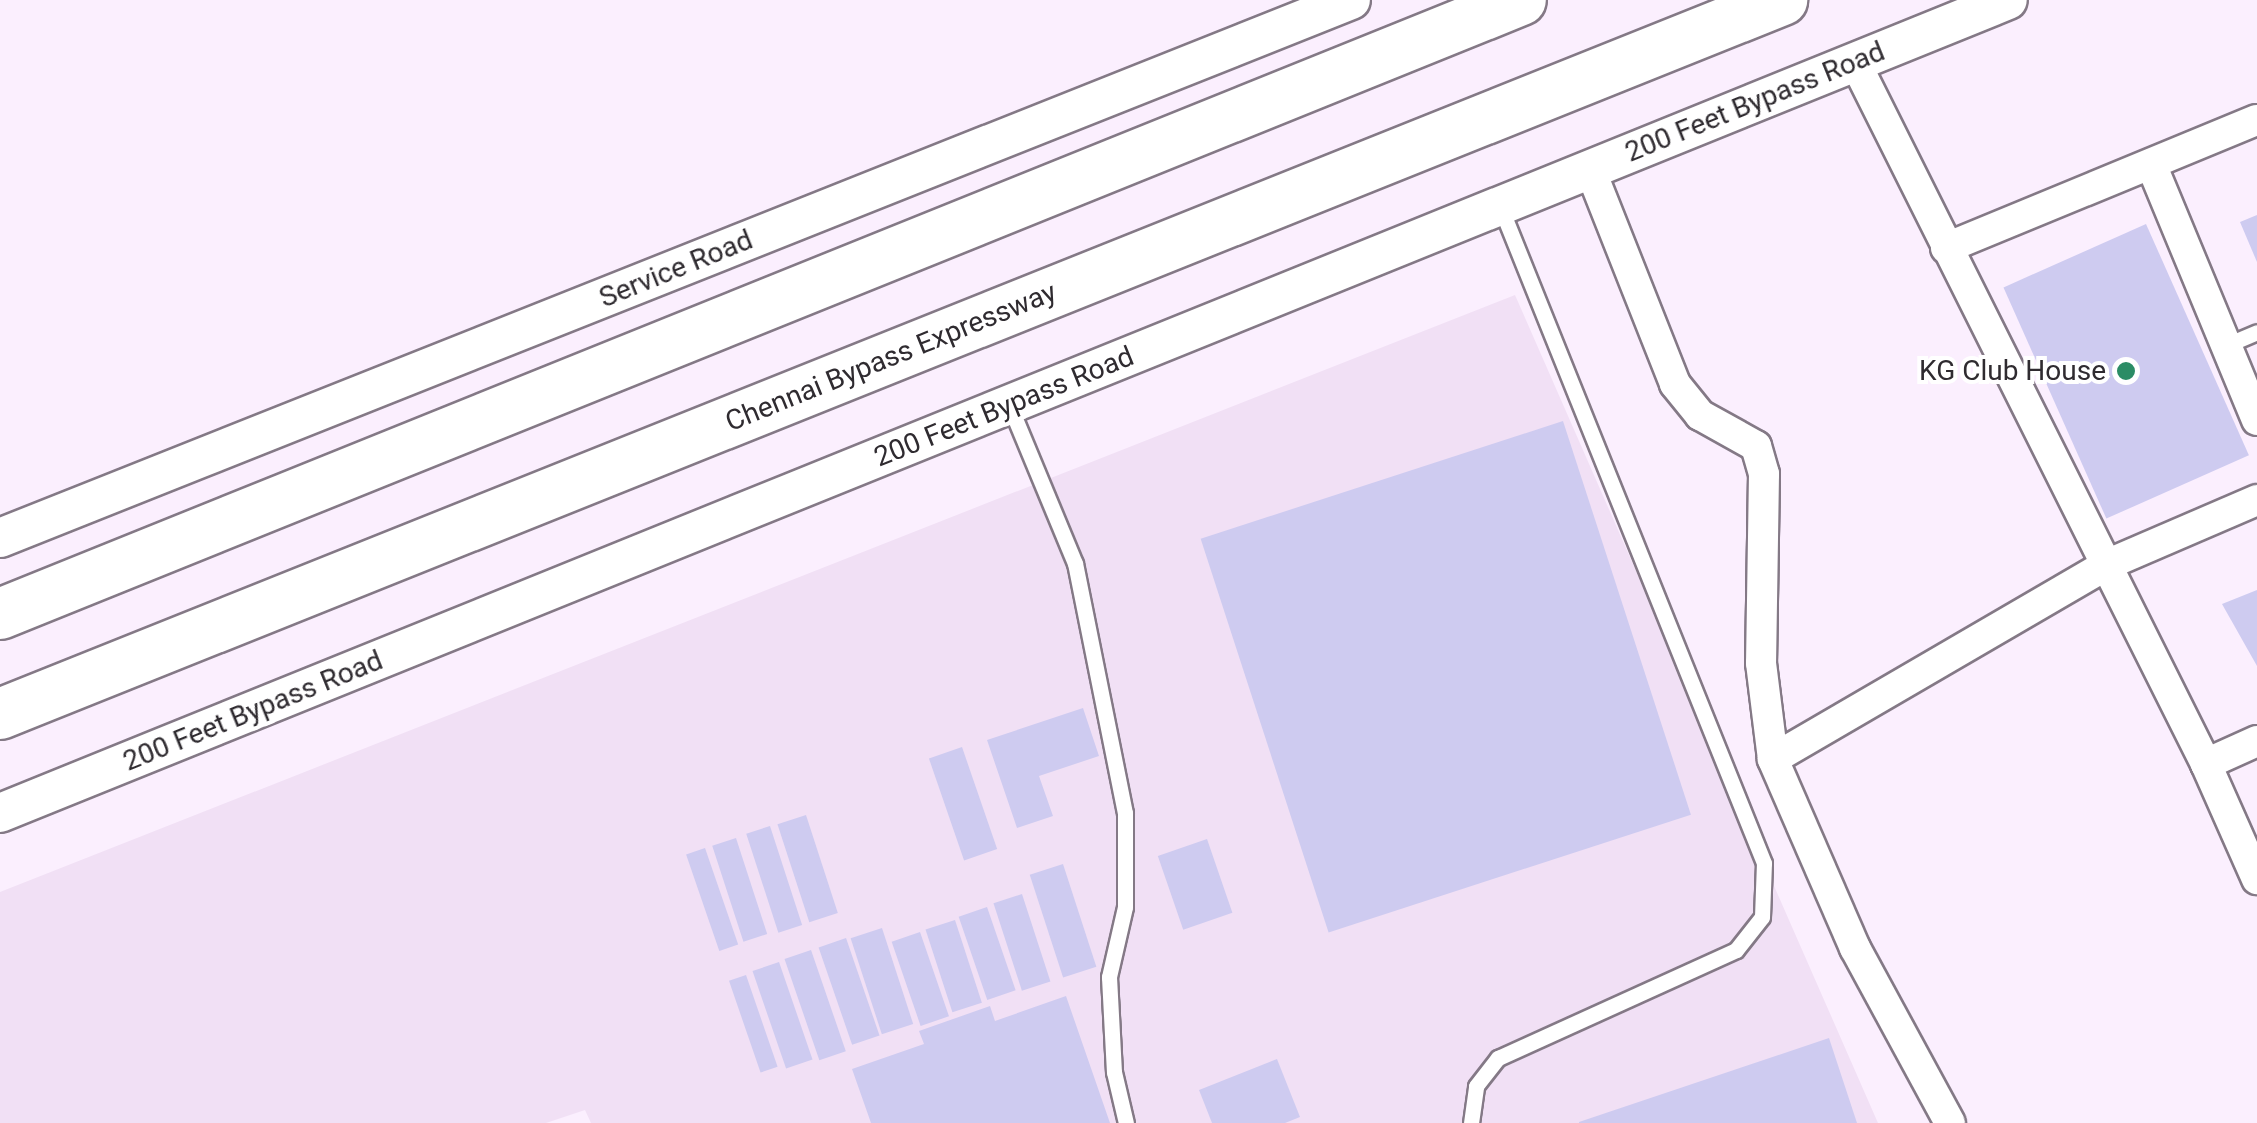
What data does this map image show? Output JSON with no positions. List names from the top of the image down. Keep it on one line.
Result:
{"streets":{"highway":["Chennai Bypass Expressway"],"street":["200 Feet Bypass Road","Service Road"]},"places":["KG Club House"]}
